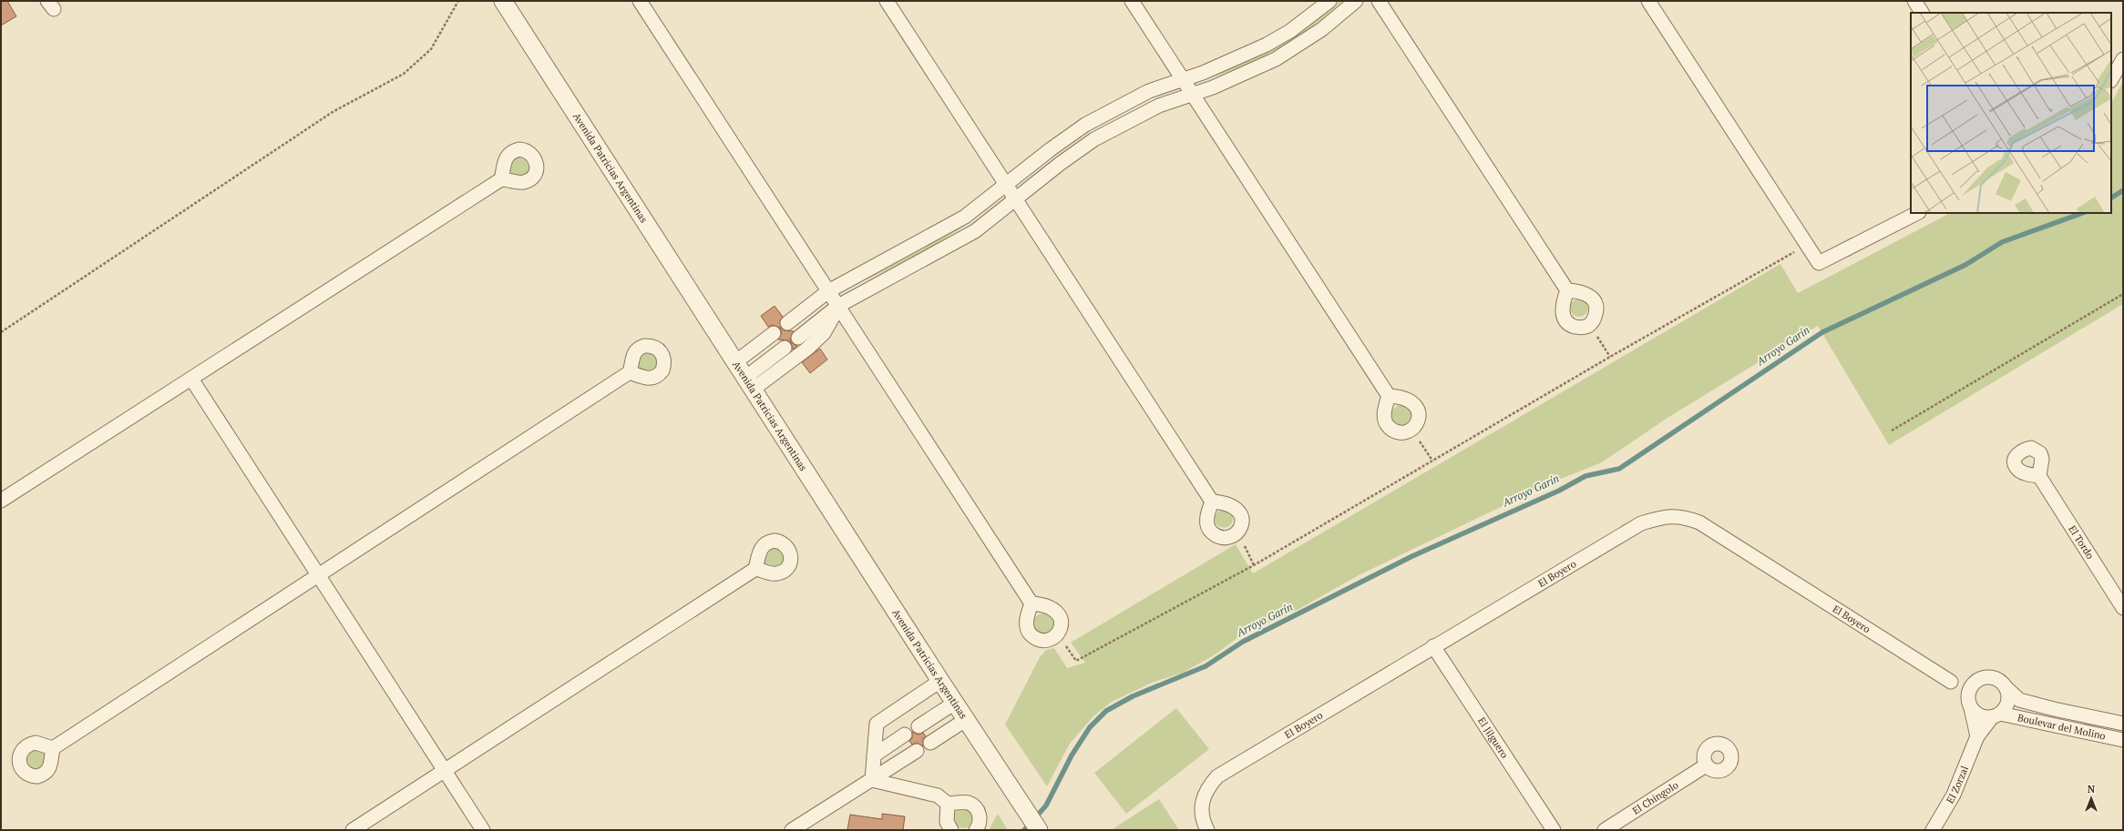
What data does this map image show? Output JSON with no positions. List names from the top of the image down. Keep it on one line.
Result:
{"streets":{"street":["Avenida Patricias Argentinas","El Tordo","El Boyero","Boulevar del Molino","El Jilguero","El Zorzal","El Chingolo"]},"crossings":[["El Boyero","Boulevar del Molino"],["El Boyero","El Jilguero"],["El Boyero","El Zorzal"],["Boulevar del Molino","El Zorzal"]],"water":["Arroyo Garín"],"north":"top"}
